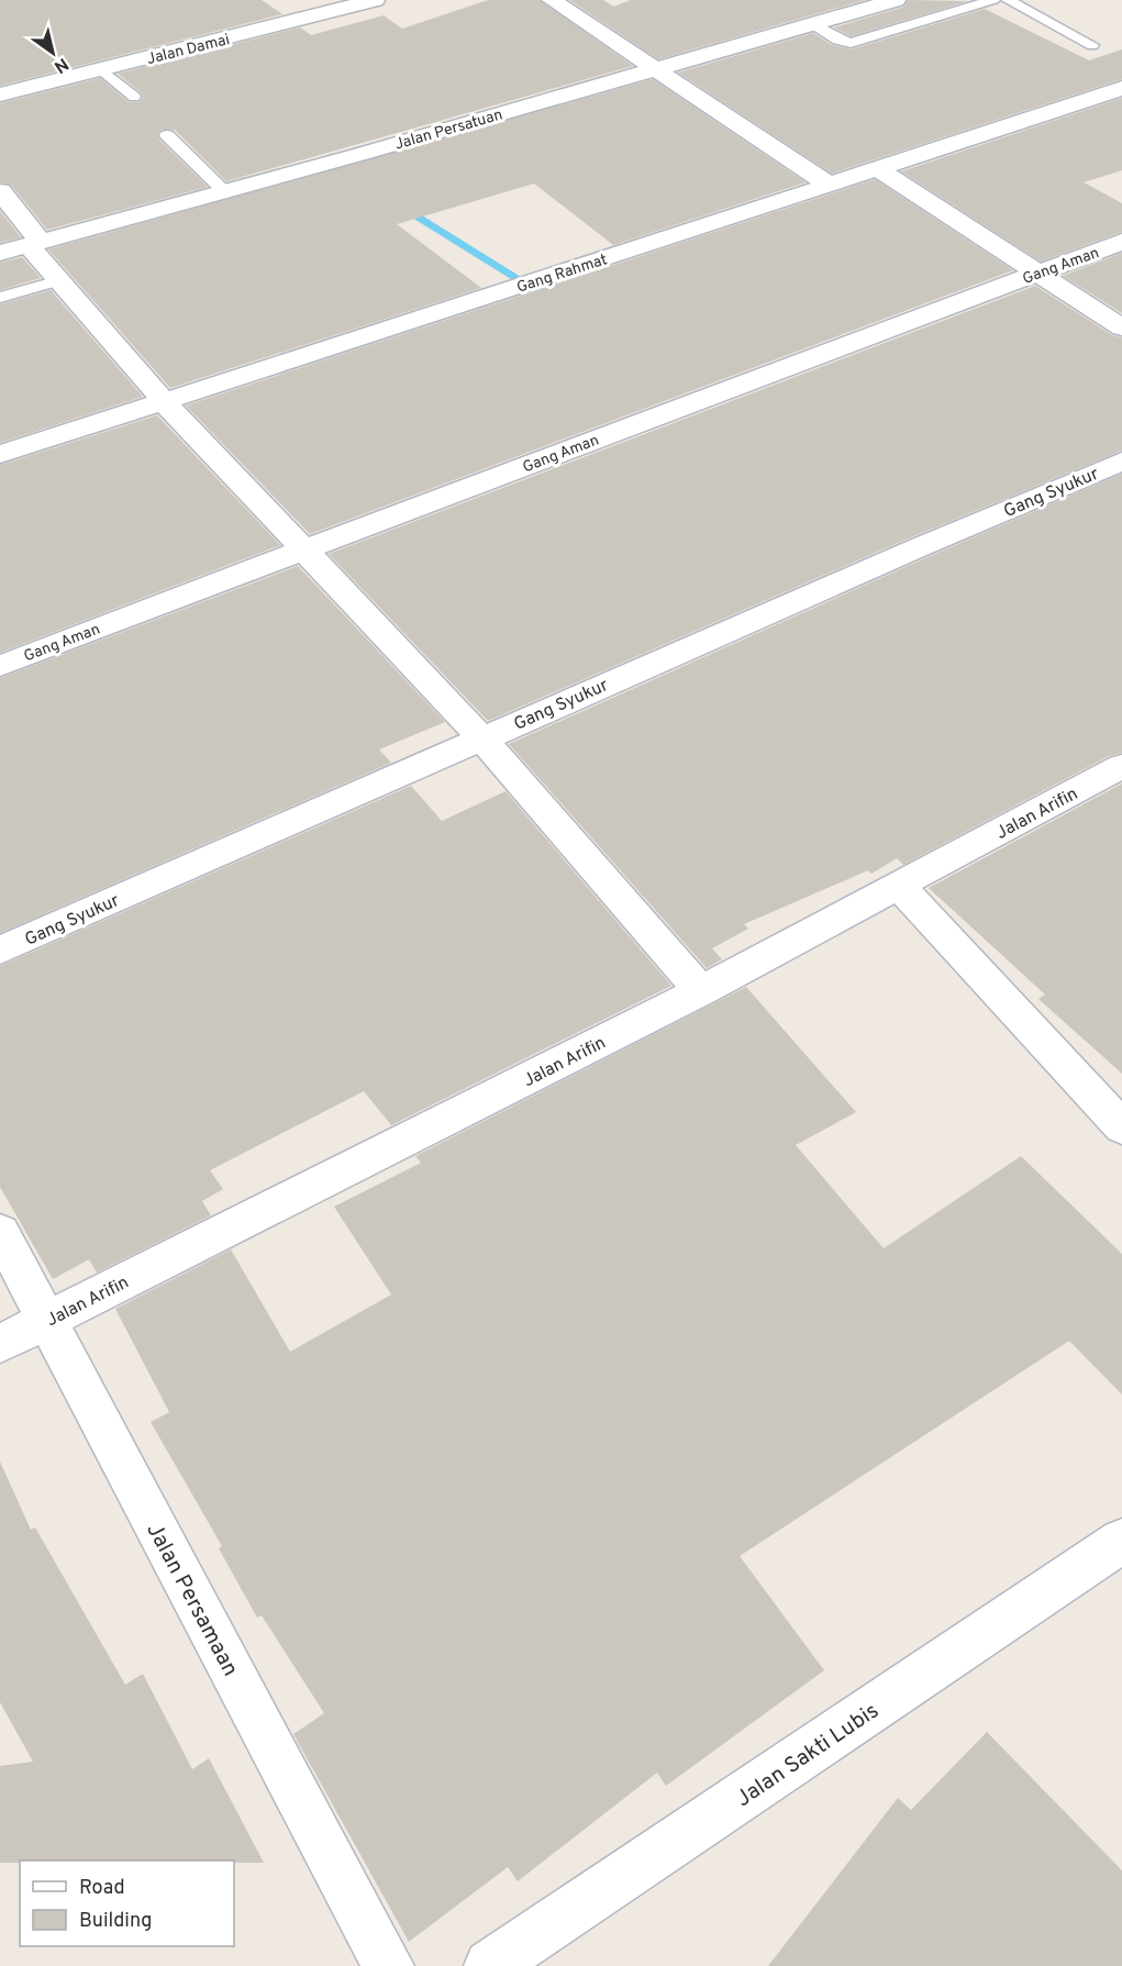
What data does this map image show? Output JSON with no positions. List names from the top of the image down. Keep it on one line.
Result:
{"streets":{"street":["Jalan Damai","Jalan Persatuan","Gang Aman","Gang Rahmat","Gang Syukur","Jalan Arifin","Jalan Persamaan","Jalan Sakti Lubis"]},"crossings":[["Jalan Arifin","Jalan Persamaan"]],"legend":["Road","Building"],"north":"bottom right"}
